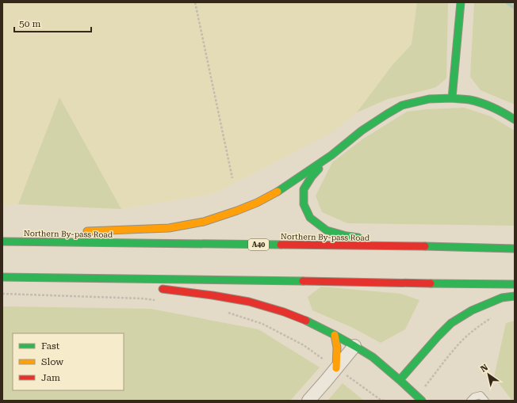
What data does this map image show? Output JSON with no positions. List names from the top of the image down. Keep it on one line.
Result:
{"streets":{"main road":["Northern By-pass Road","A40"]},"legend":["Fast","Slow","Jam"],"scale_bar":"50 m","north":"top left"}
